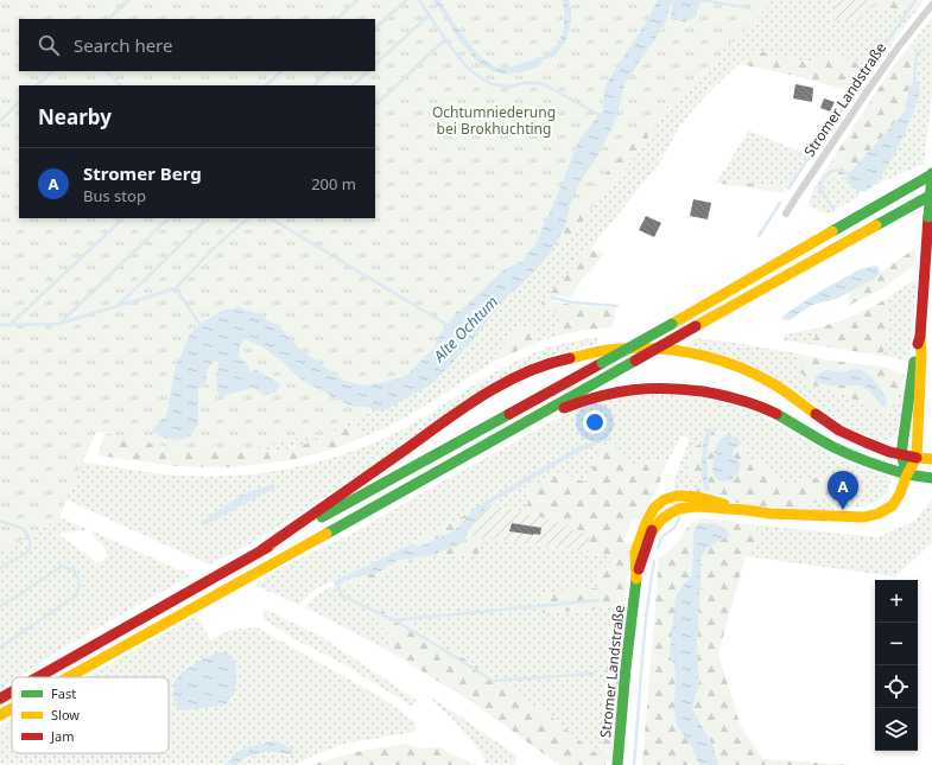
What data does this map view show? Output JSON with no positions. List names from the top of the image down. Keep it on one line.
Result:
{"streets":{"main road":["Stromer Landstraße"]},"water":["Alte Ochtum"],"parks":["Ochtumniederung bei Brokhuchting"],"legend":["Fast","Slow","Jam"],"page":{"search":"Search here","heading":"Nearby","list":[{"mark":"A","name":"Stromer Berg","note":"Bus stop","value":"200 m"}],"pins":"A","map_buttons":["+","−"]}}
